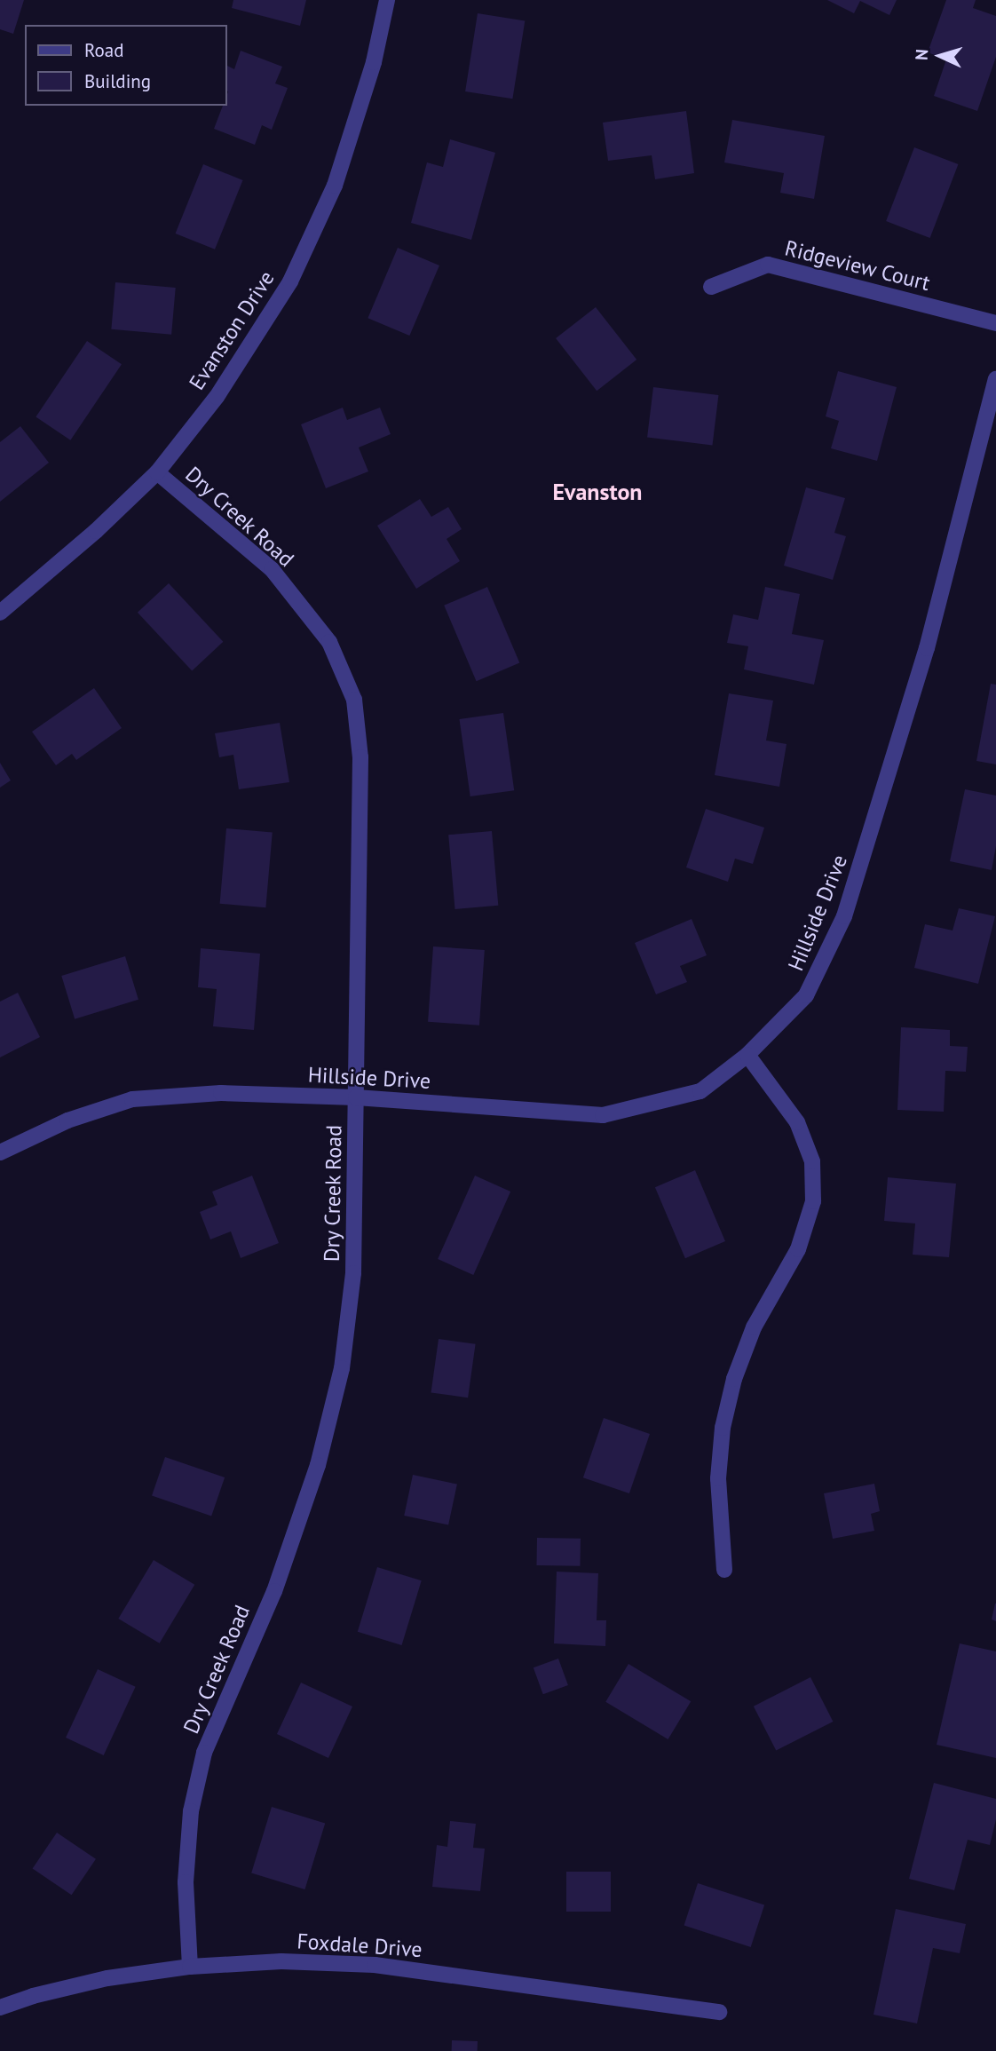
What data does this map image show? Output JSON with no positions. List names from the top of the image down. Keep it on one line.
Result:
{"streets":{"street":["Ridgeview Court","Evanston Drive","Dry Creek Road","Hillside Drive","Foxdale Drive"]},"crossings":[["Evanston Drive","Dry Creek Road"],["Dry Creek Road","Hillside Drive"],["Dry Creek Road","Foxdale Drive"]],"districts":["Evanston"],"legend":["Road","Building"],"north":"left"}
